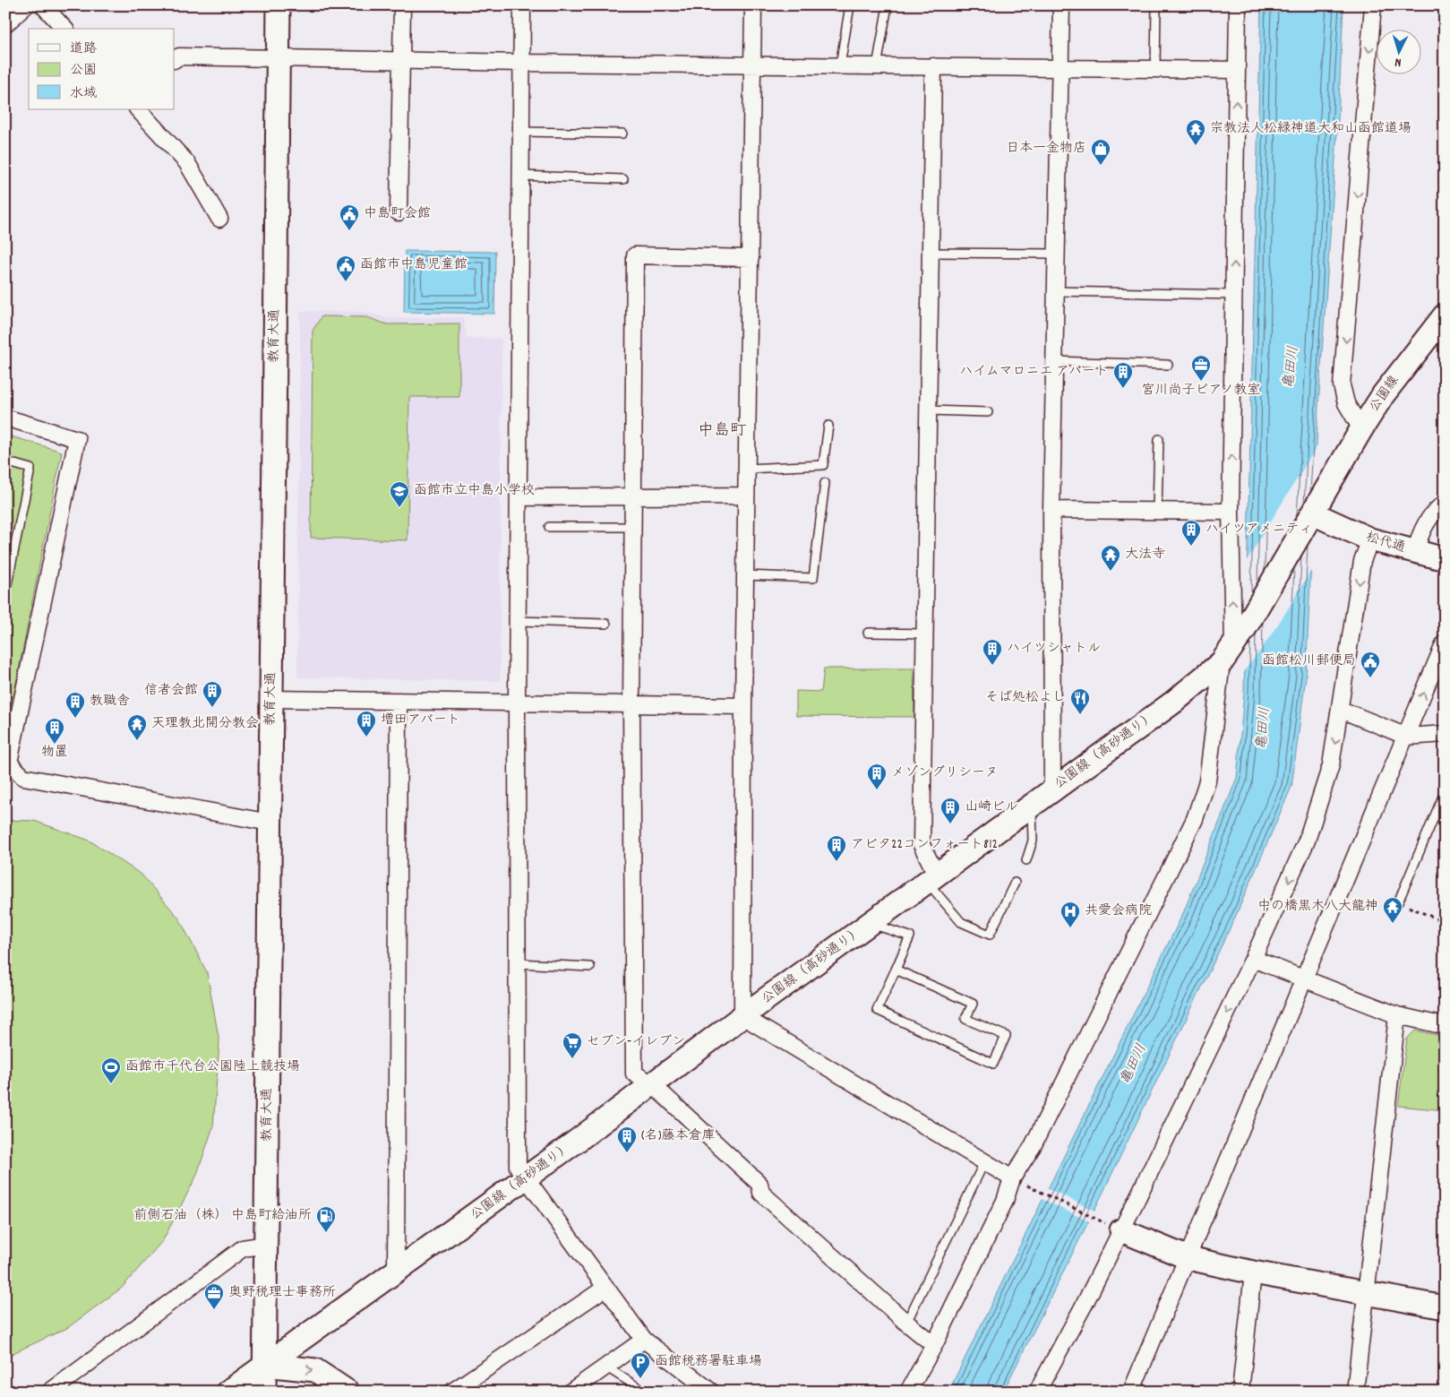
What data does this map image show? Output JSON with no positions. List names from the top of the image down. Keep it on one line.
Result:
{"streets":{"street":["教育大通","公園線","松代通","公園線（高砂通り）"]},"crossings":[["教育大通","公園線（高砂通り）"],["公園線","公園線（高砂通り）"],["松代通","公園線（高砂通り）"]],"districts":["中島町"],"water":["亀田川"],"places":{"temple":["宗教法人松緑神道大和山函館道場","大法寺","天理教北開分教会","中の橋黒木八大龍神"],"shop":["日本一金物店"],"public building":["中島町会館","函館市中島児童館","函館松川郵便局"],"office":["宮川尚子ピアノ教室","奥野税理士事務所"],"building":["ハイムマロニエ アパート","ハイツアメニティ","ハイツシャトル","信者会館","教職舎","増田アパート","物置","メゾングリシーヌ","山崎ビル","アビタ22コンフォート812","(名)藤本倉庫"],"school or university":["函館市立中島小学校"],"restaurant":["そば処松よし"],"hospital":["共愛会病院"],"supermarket":["セブン-イレブン"],"sports":["函館市千代台公園陸上競技場"],"fuel station":["前側石油（株） 中島町給油所"],"parking":["函館税務署駐車場"]},"legend":["道路","公園","水域"],"north":"bottom"}
